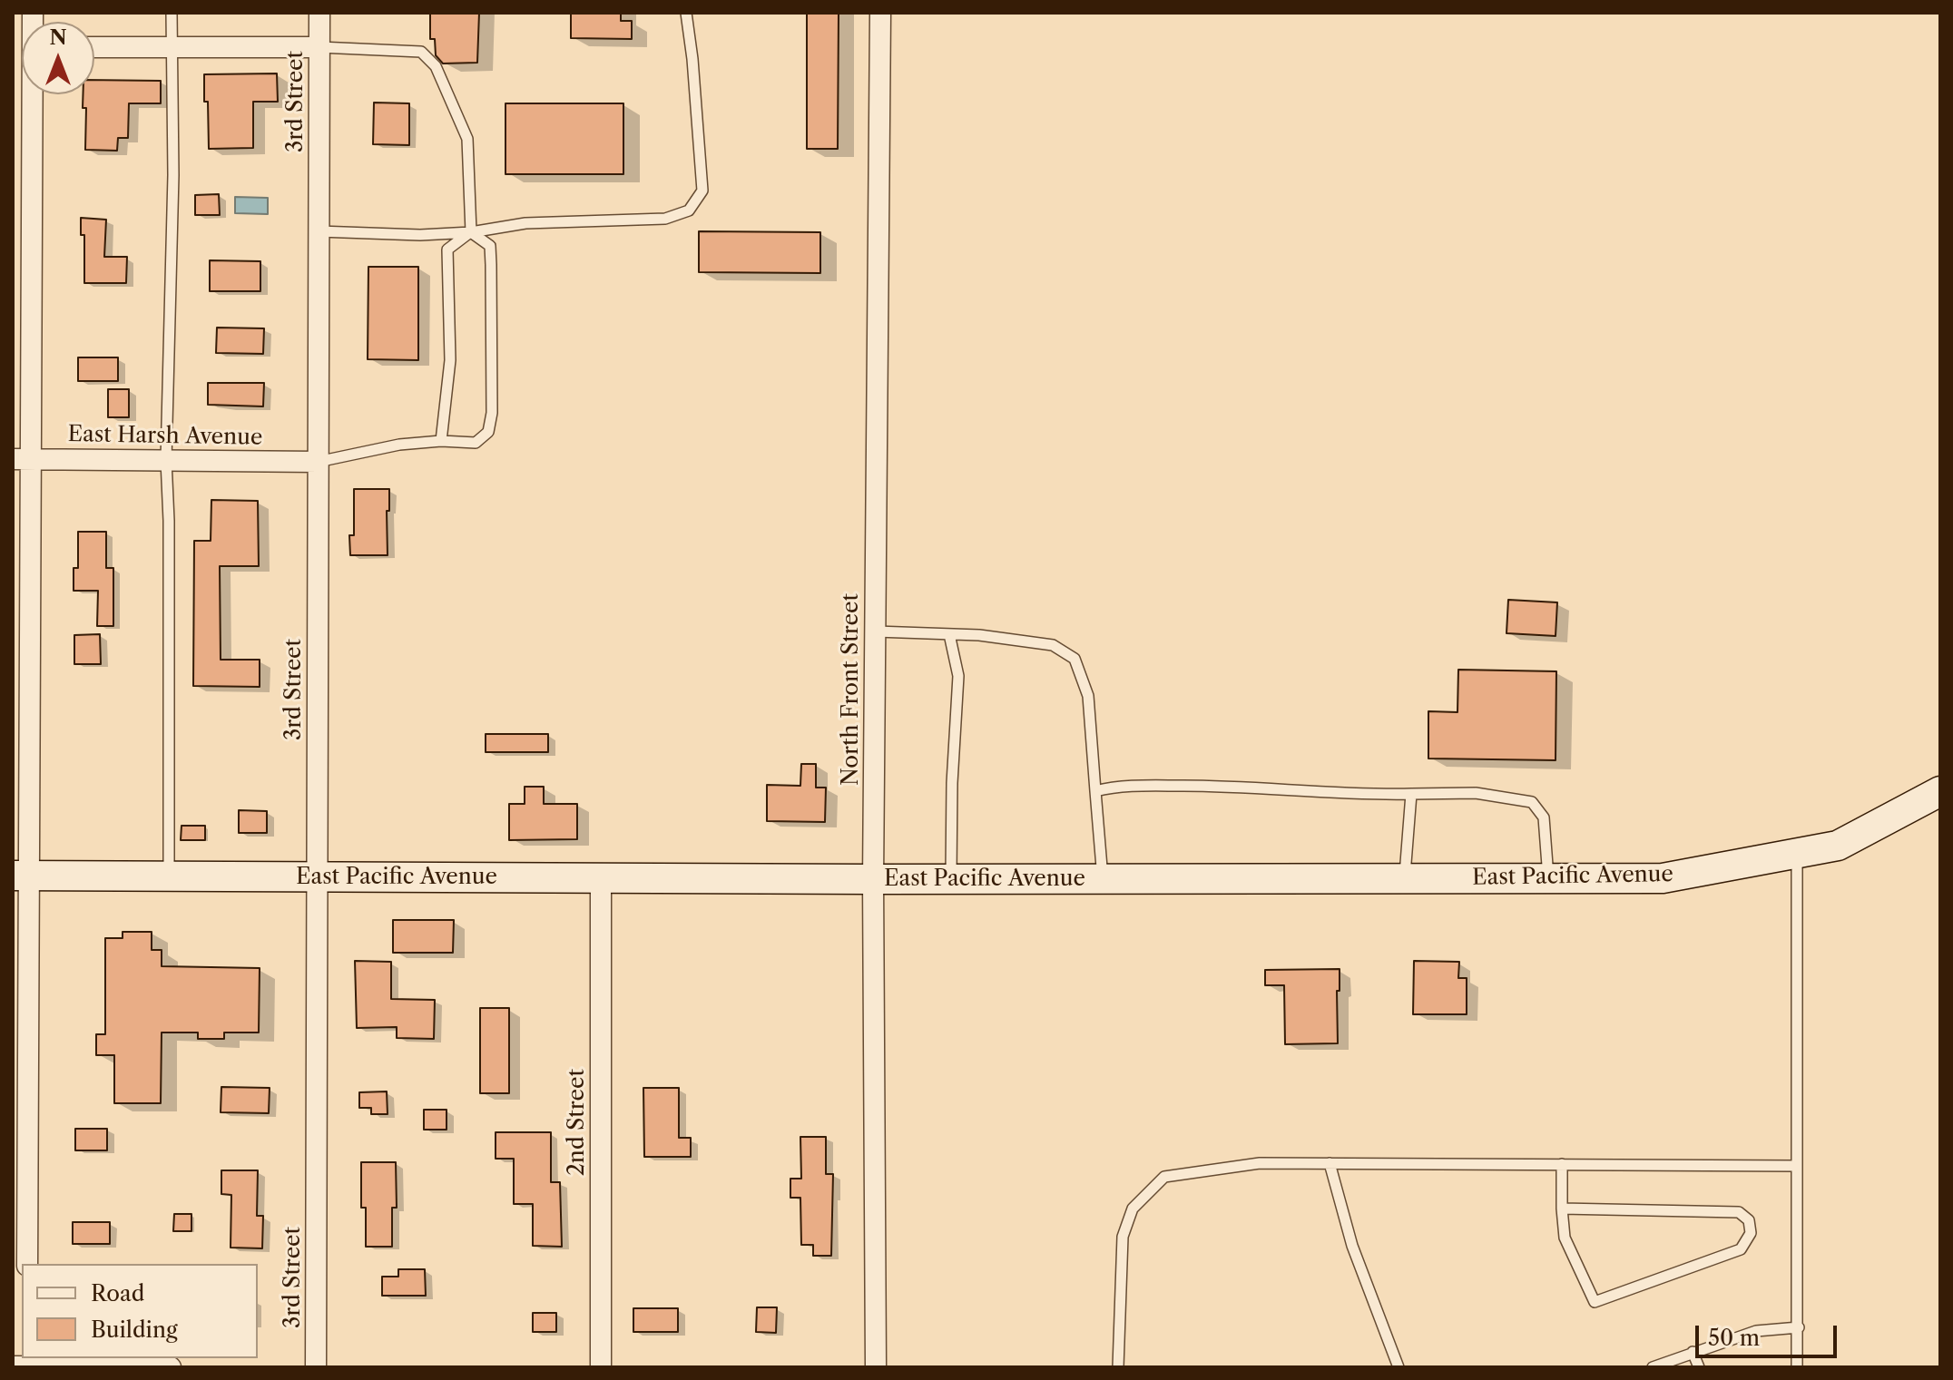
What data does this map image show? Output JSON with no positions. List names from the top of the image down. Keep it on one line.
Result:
{"streets":{"main road":["East Pacific Avenue"],"street":["3rd Street","East Harsh Avenue","North Front Street","2nd Street"]},"crossings":[["3rd Street","East Harsh Avenue"],["3rd Street","East Pacific Avenue"],["North Front Street","East Pacific Avenue"],["East Pacific Avenue","2nd Street"]],"legend":["Road","Building"],"scale_bar":"50 m","north":"top"}
